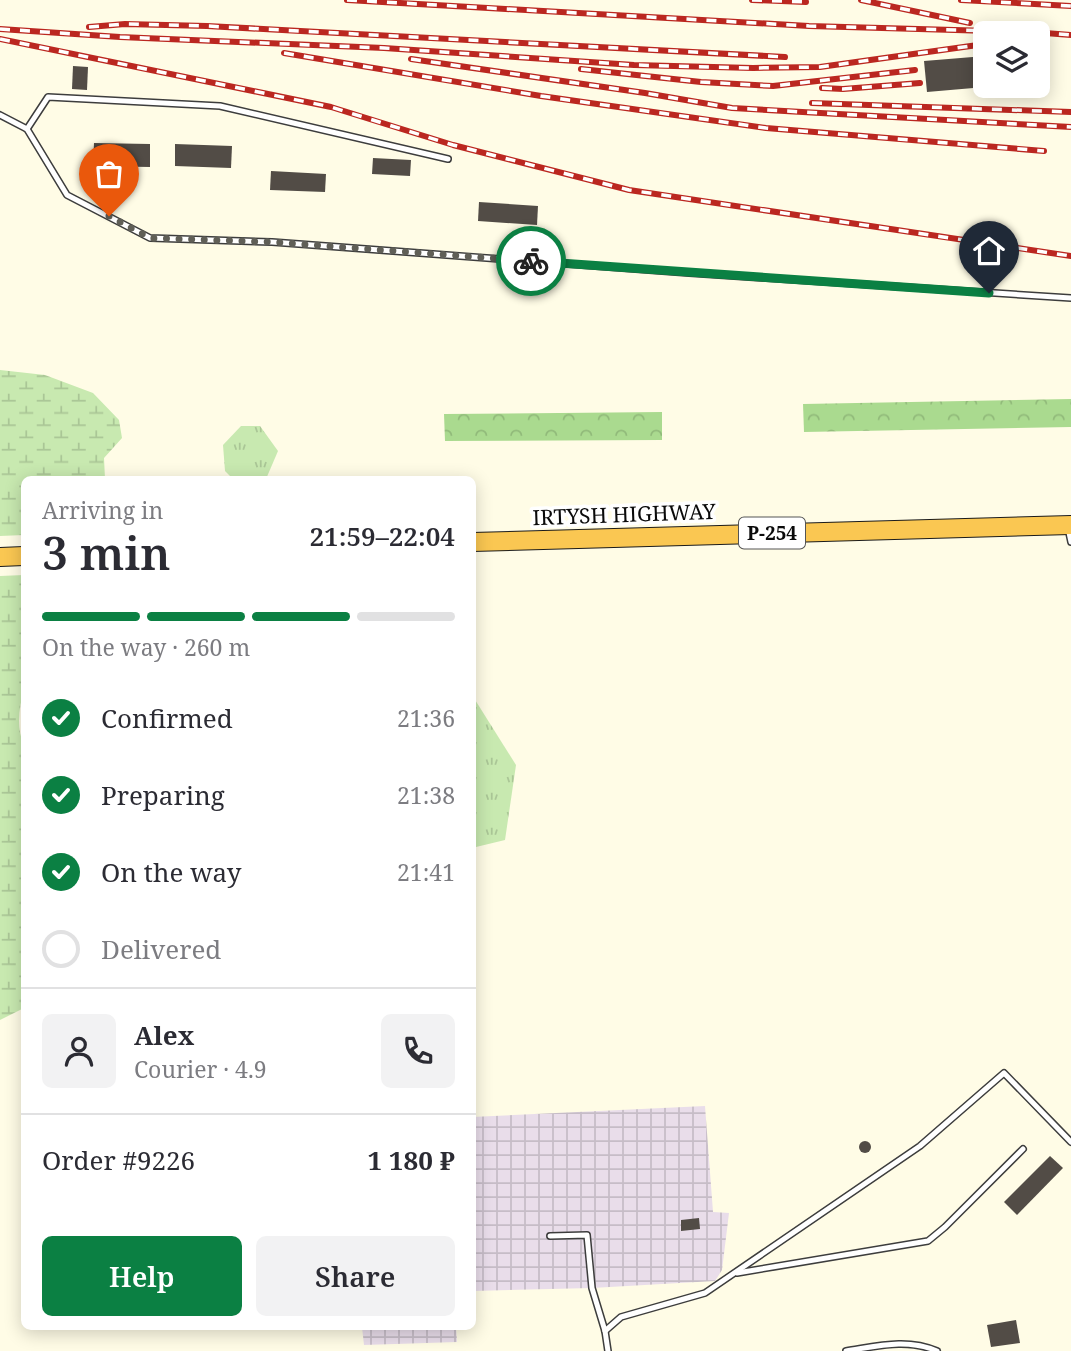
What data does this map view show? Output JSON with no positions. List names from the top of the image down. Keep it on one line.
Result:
{"streets":{"highway":["IRTYSH HIGHWAY","Р-254"]},"page":{"heading":["3 min","Arriving in","21:59–22:04"],"panel":["Alex","Courier · 4.9","Order #9226","1 180 ₽"],"bar":"On the way · 260 m","list":[["Confirmed","21:36"],["Preparing","21:38"],["On the way","21:41"],"Delivered"],"buttons":["Help","Share"]}}
